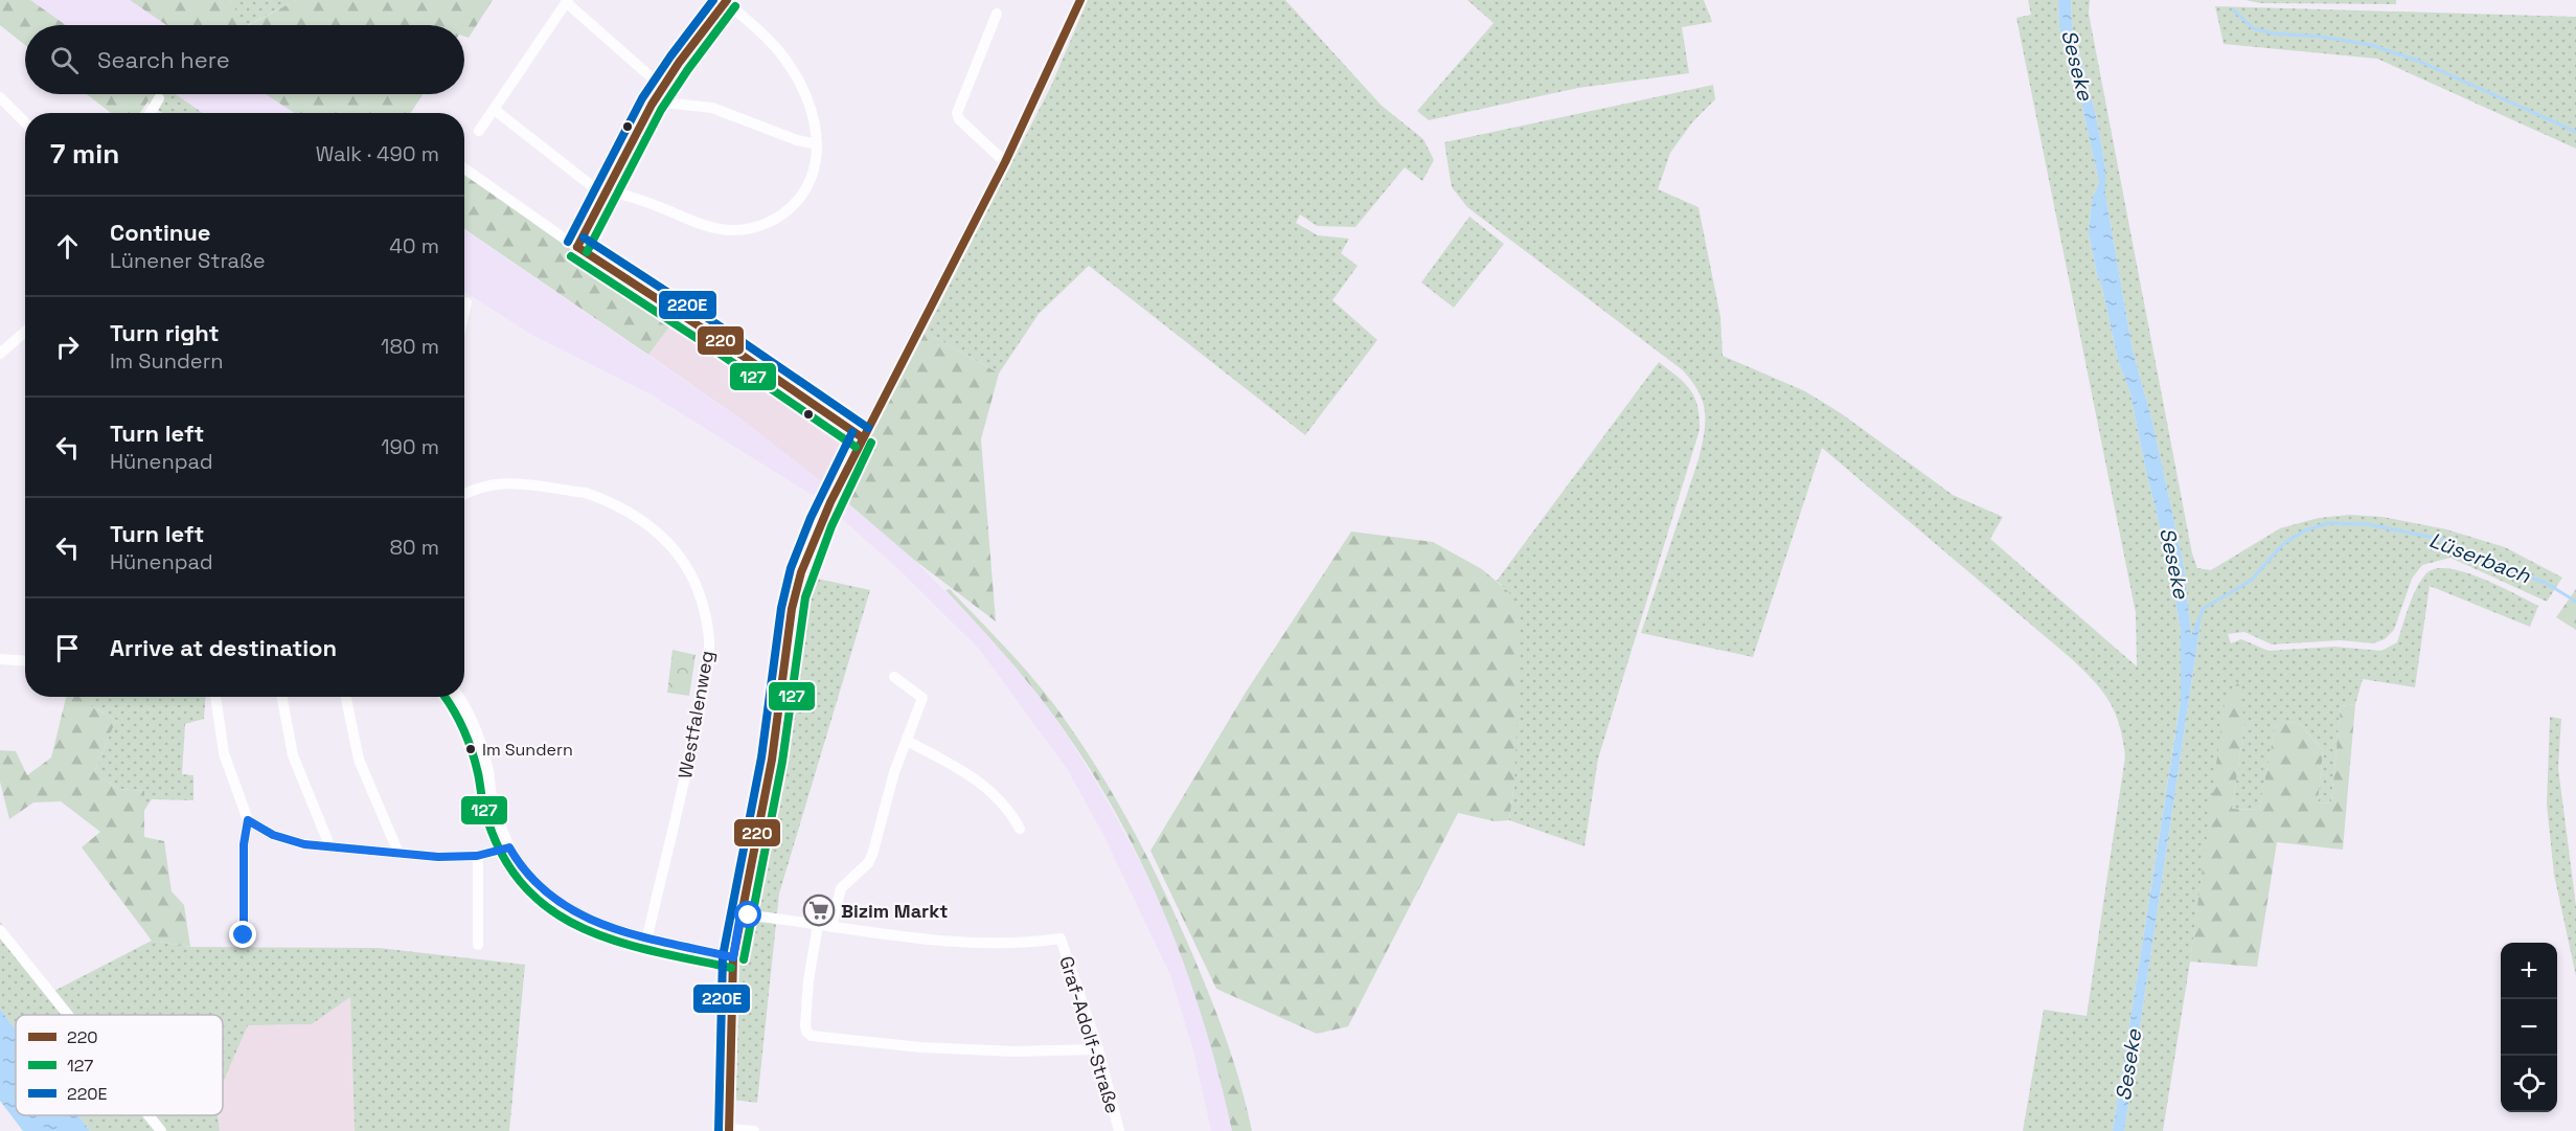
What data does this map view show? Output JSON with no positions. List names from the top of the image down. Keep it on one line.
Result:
{"streets":{"street":["Westfalenweg","Graf-Adolf-Straße"]},"water":["Seseke","Lüserbach"],"places":{"other":["Im Sundern"],"supermarket":["Bizim Markt"]},"lines":["transit line 220","transit line 220E","transit line 127"],"legend":["220","127","220E"],"page":{"search":"Search here","heading":["7 min","Walk · 490 m"],"list":[["Continue","Lünener Straße","40 m"],["Turn right","Im Sundern","180 m"],["Turn left","Hünenpad","190 m"],["Turn left","Hünenpad","80 m"],"Arrive at destination"],"map_buttons":["+","−"]}}
